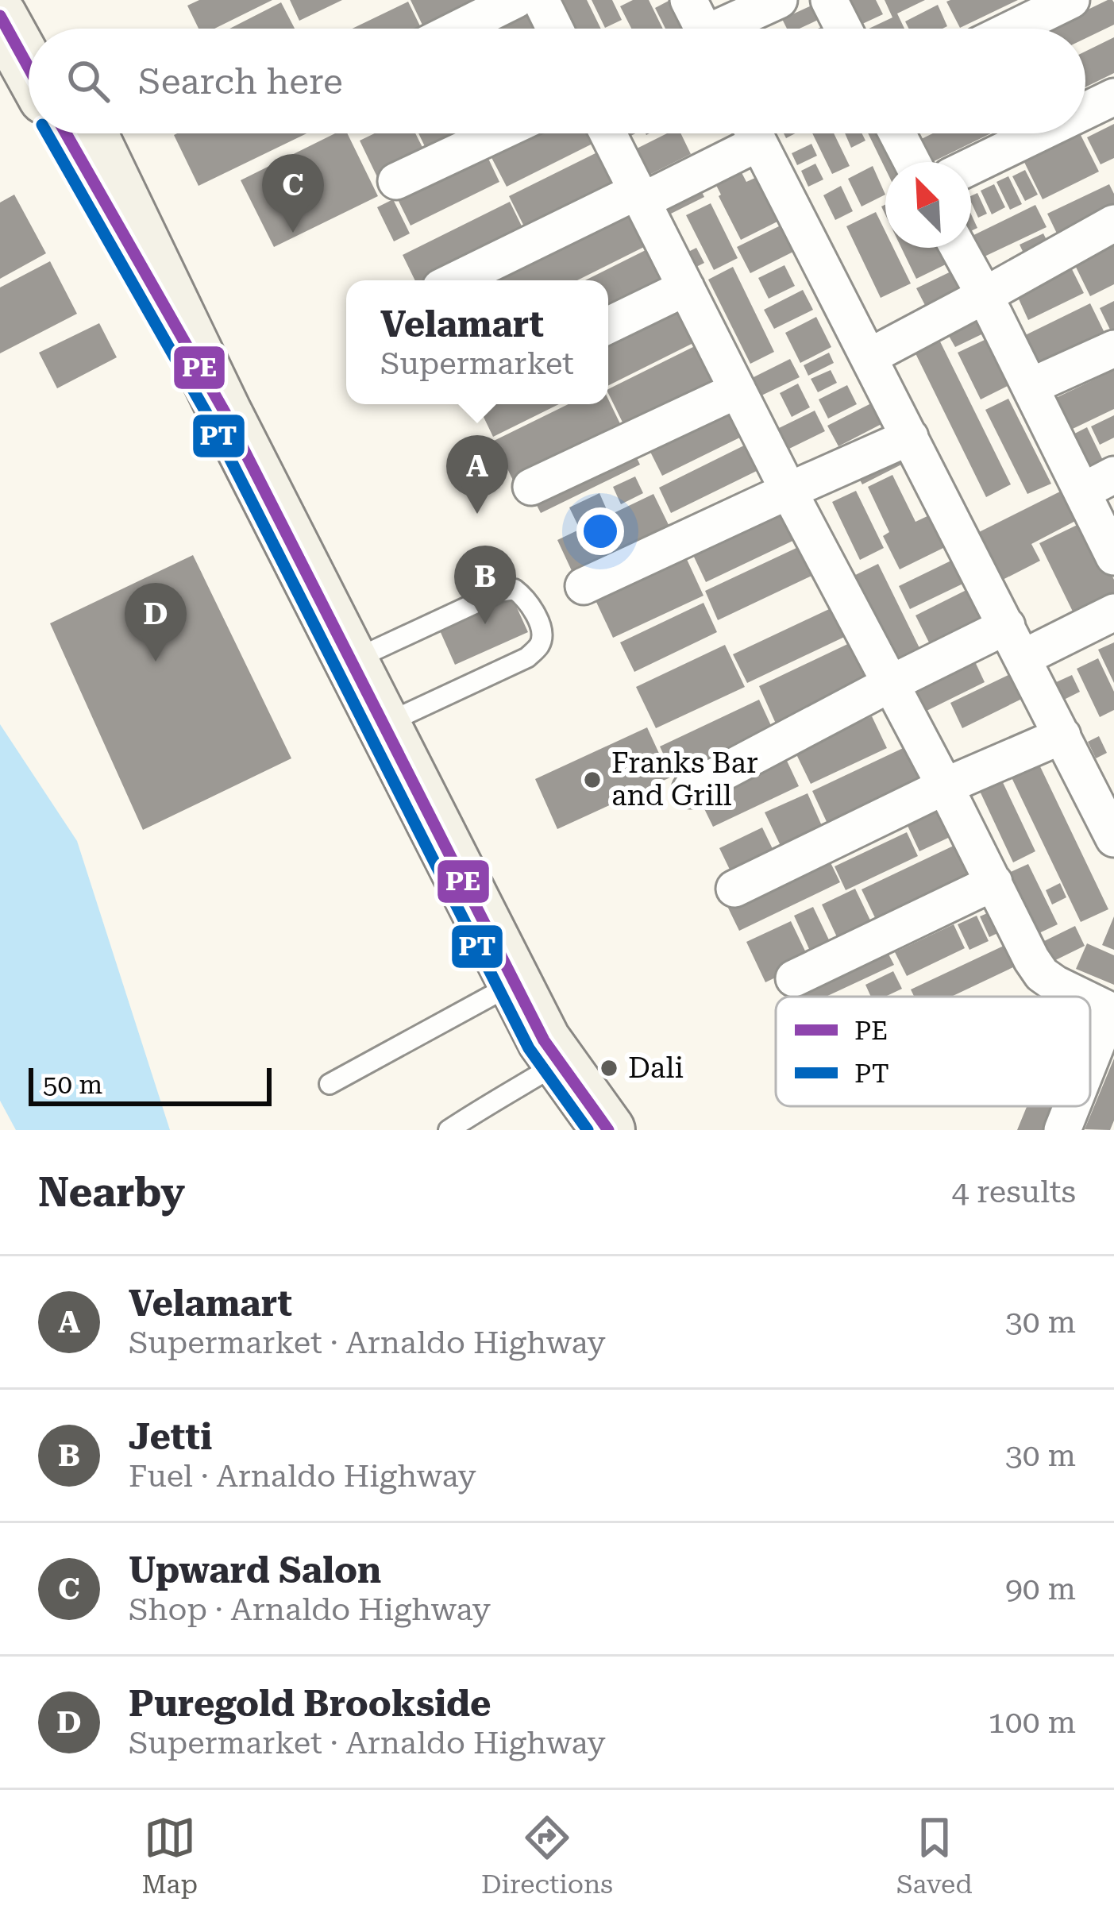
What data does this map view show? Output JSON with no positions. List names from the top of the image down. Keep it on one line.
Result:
{"places":["Franks Bar and Grill","Dali"],"lines":["transit line PE","transit line PT"],"legend":["PE","PT"],"scale_bar":"50 m","north":"top left","page":{"search":"Search here","pins":["C","A","B","D"],"popup":["Velamart","Supermarket"],"scale":"50 m","heading":["Nearby","4 results"],"list":[{"mark":"A","name":"Velamart","note":"Supermarket · Arnaldo Highway","value":"30 m"},{"mark":"B","name":"Jetti","note":"Fuel · Arnaldo Highway","value":"30 m"},{"mark":"C","name":"Upward Salon","note":"Shop · Arnaldo Highway","value":"90 m"},{"mark":"D","name":"Puregold Brookside","note":"Supermarket · Arnaldo Highway","value":"100 m"}],"nav":["Map","Directions","Saved"]}}
